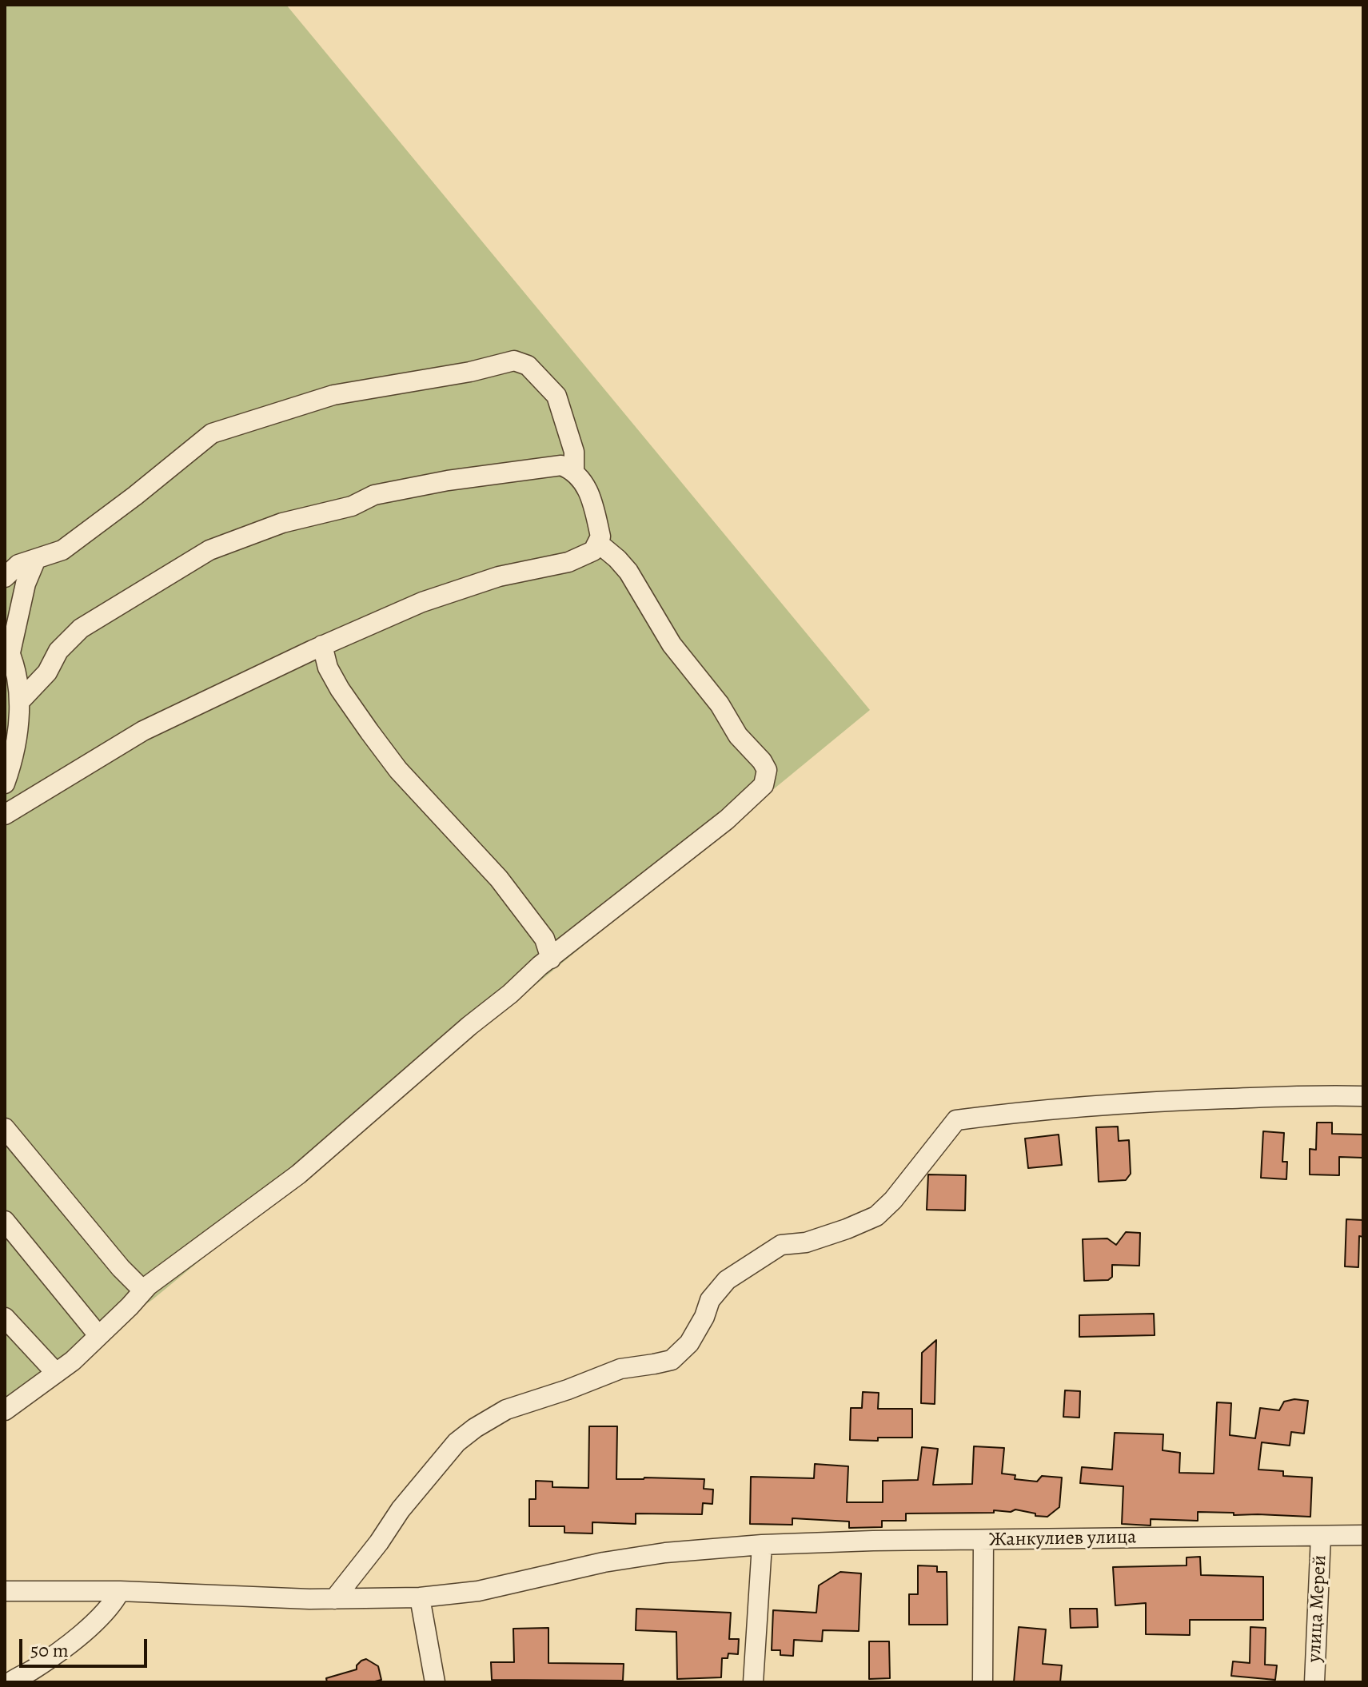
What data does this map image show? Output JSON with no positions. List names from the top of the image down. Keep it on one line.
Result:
{"streets":{"street":["Жанкулиев улица","улица Мерей"]},"crossings":[["Жанкулиев улица","улица Мерей"]],"scale_bar":"50 m"}
